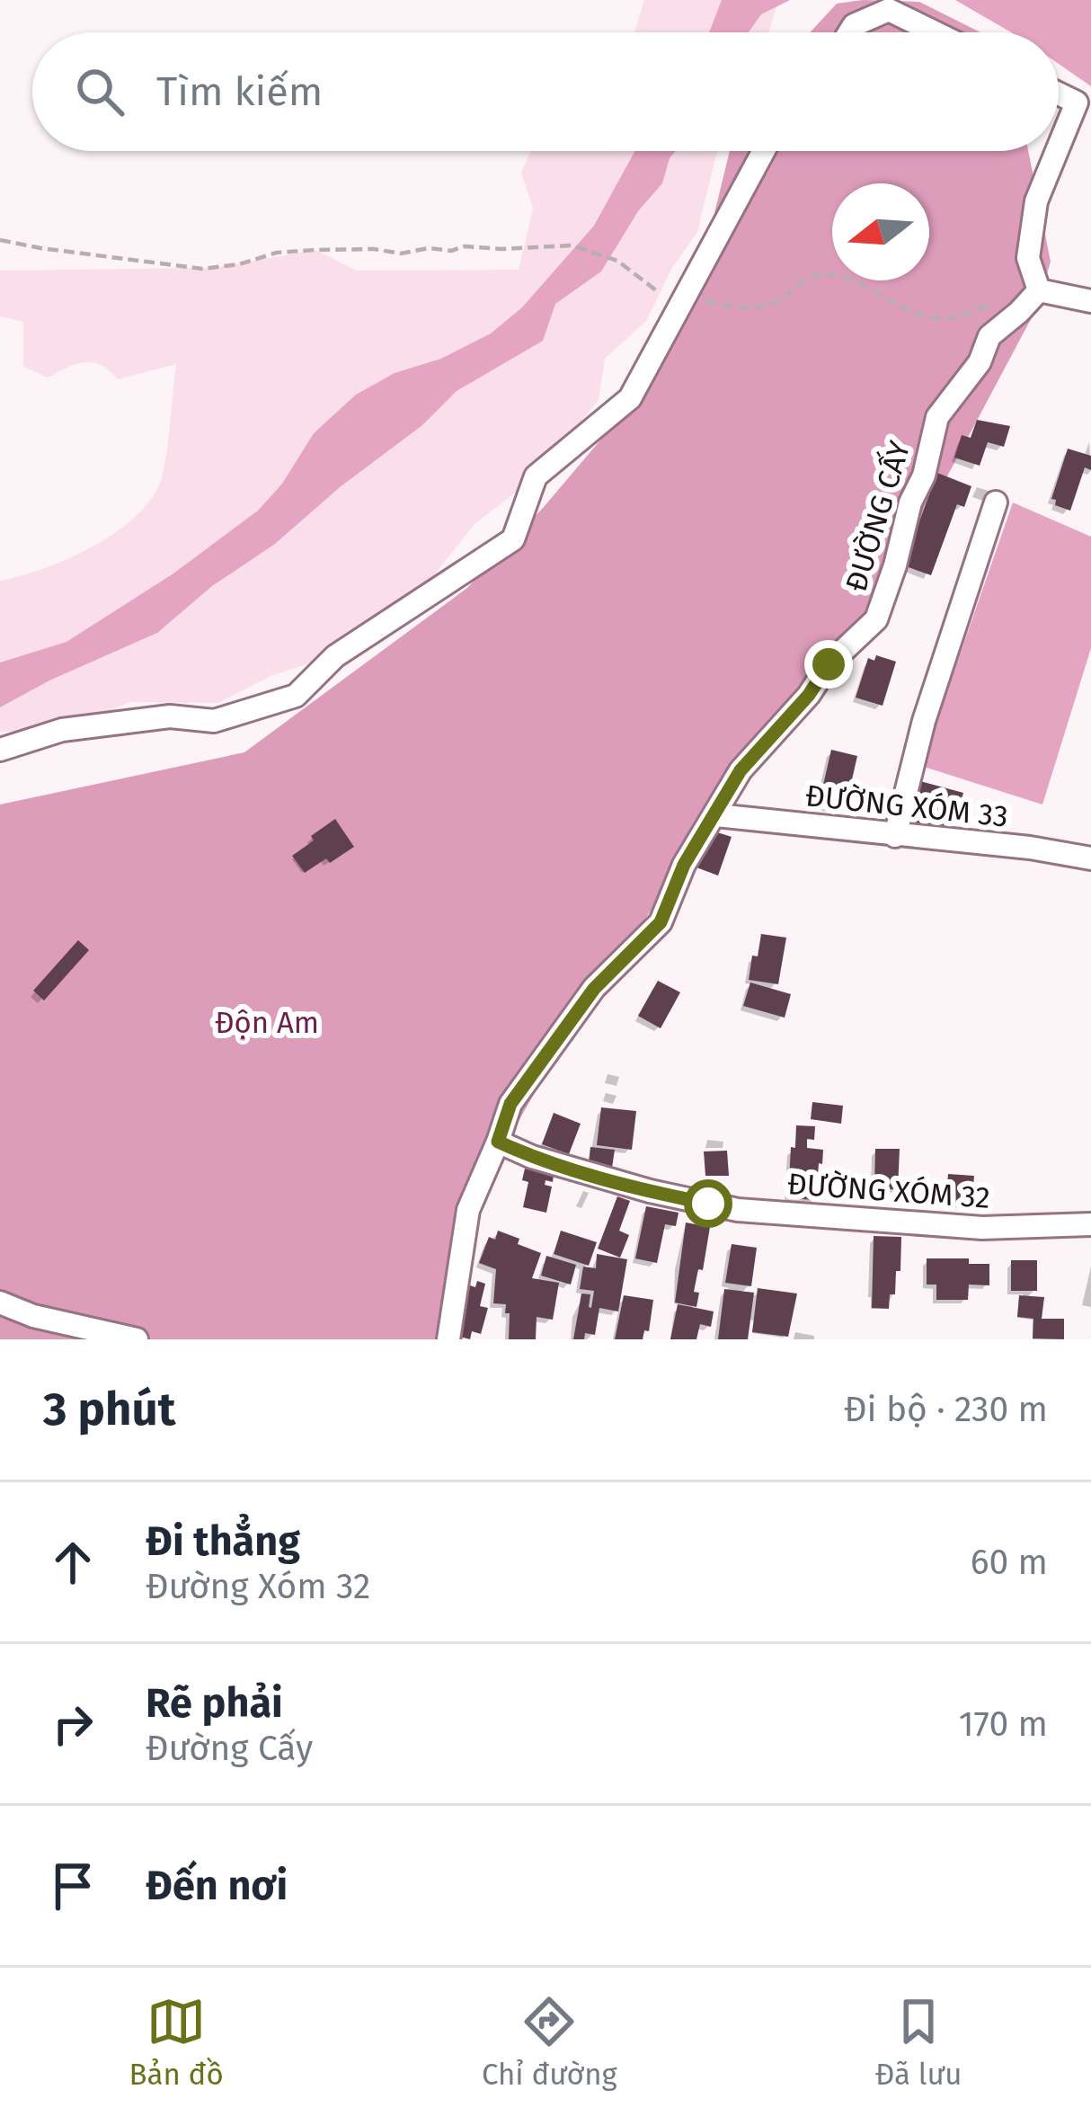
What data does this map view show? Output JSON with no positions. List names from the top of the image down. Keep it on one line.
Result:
{"streets":{"street":["ĐƯỜNG CẤY","ĐƯỜNG XÓM 33","ĐƯỜNG XÓM 32"]},"crossings":[["ĐƯỜNG CẤY","ĐƯỜNG XÓM 33"],["ĐƯỜNG CẤY","ĐƯỜNG XÓM 32"]],"parks":["Độn Am"],"north":"left","page":{"search":"Tìm kiếm","heading":["3 phút","Đi bộ · 230 m"],"list":[["Đi thẳng","Đường Xóm 32","60 m"],["Rẽ phải","Đường Cấy","170 m"],"Đến nơi"],"nav":["Bản đồ","Chỉ đường","Đã lưu"]}}
